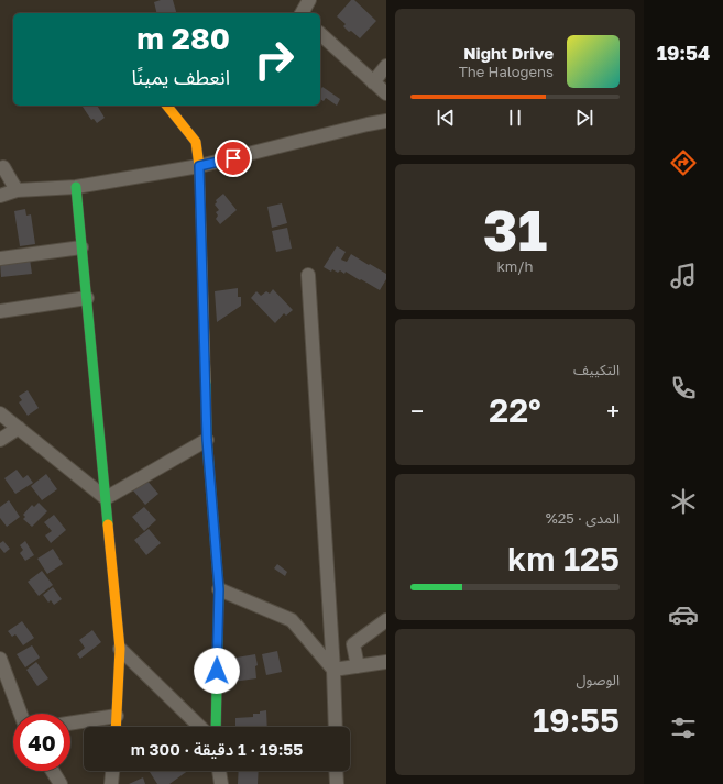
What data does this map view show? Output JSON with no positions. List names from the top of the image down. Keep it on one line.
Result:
{"page":{"tabs":"19:54","turn":["280 m","انعطف يمينًا"],"song":["Night Drive","The Halogens"],"tile":[["31","km/h"],"التكييف",["المدى · 25%","125 km"],["الوصول","19:55"]],"heat":["−","22°","+"],"limit":"40","trip":"19:55 · 1 دقيقة · 300 m"}}
